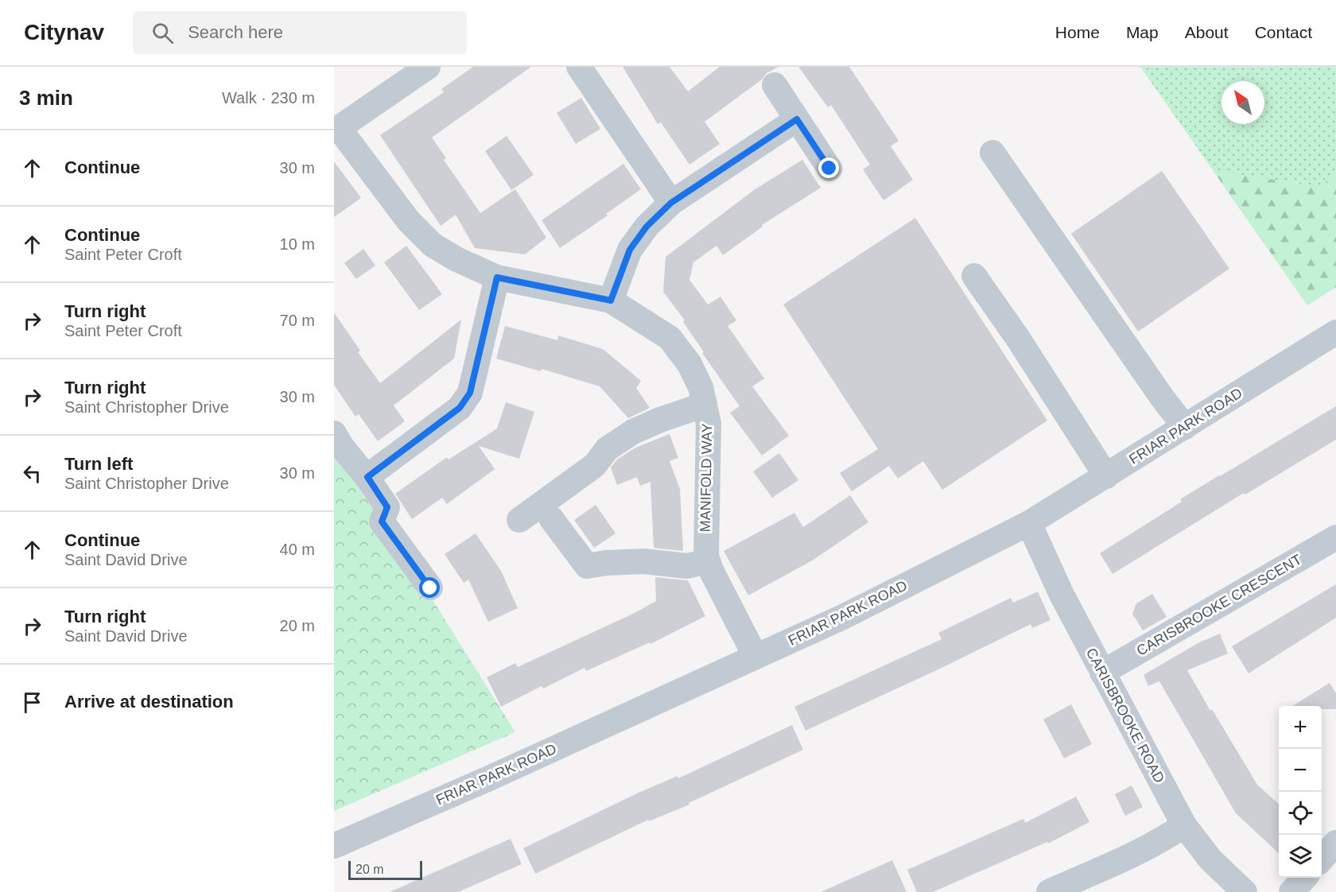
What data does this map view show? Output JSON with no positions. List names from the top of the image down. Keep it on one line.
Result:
{"streets":{"street":["FRIAR PARK ROAD","MANIFOLD WAY","CARISBROOKE CRESCENT","CARISBROOKE ROAD"]},"crossings":[["FRIAR PARK ROAD","MANIFOLD WAY"],["FRIAR PARK ROAD","CARISBROOKE ROAD"],["CARISBROOKE CRESCENT","CARISBROOKE ROAD"]],"scale_bar":"20 m","north":"top left","page":{"header":"Citynav","search":"Search here","nav":["Home","Map","About","Contact"],"heading":["3 min","Walk · 230 m"],"list":[["Continue","30 m"],["Continue","Saint Peter Croft","10 m"],["Turn right","Saint Peter Croft","70 m"],["Turn right","Saint Christopher Drive","30 m"],["Turn left","Saint Christopher Drive","30 m"],["Continue","Saint David Drive","40 m"],["Turn right","Saint David Drive","20 m"],"Arrive at destination"],"map_buttons":["+","−"],"scale":"20 m"}}
